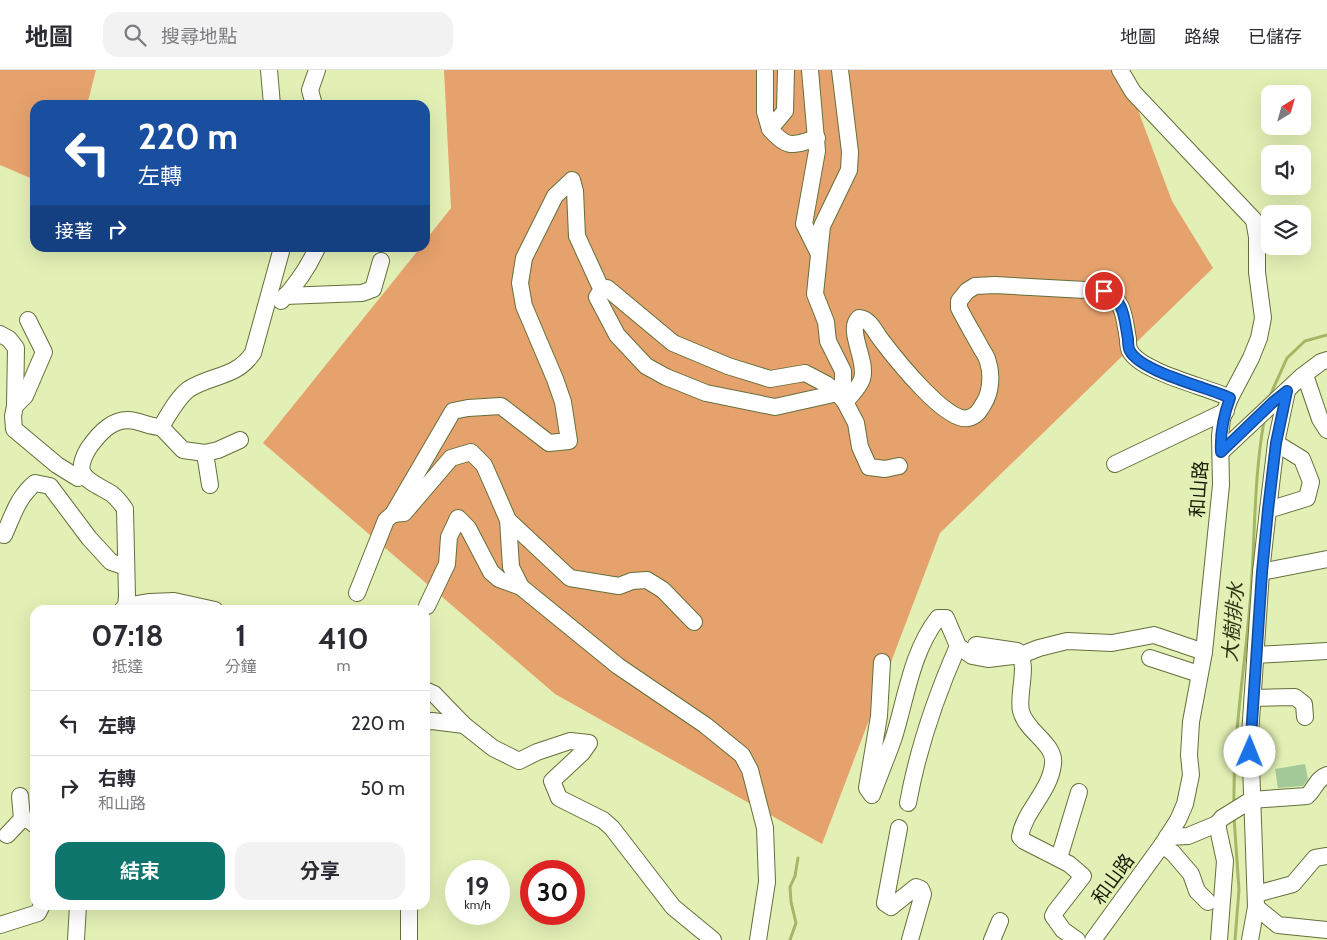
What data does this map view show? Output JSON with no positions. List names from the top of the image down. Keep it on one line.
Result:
{"streets":{"street":["和山路"]},"water":["大樹排水"],"north":"top right","page":{"header":"地圖","search":"搜尋地點","nav":["地圖","路線","已儲存"],"turn":["220 m","左轉"],"then":"接著","eta":["07:18","抵達","1","分鐘","410","m"],"list":[{"name":"左轉","value":"220 m"},{"name":"右轉","note":"和山路","value":"50 m"}],"buttons":["結束","分享"],"speed":"19 km/h","limit":"30"}}
